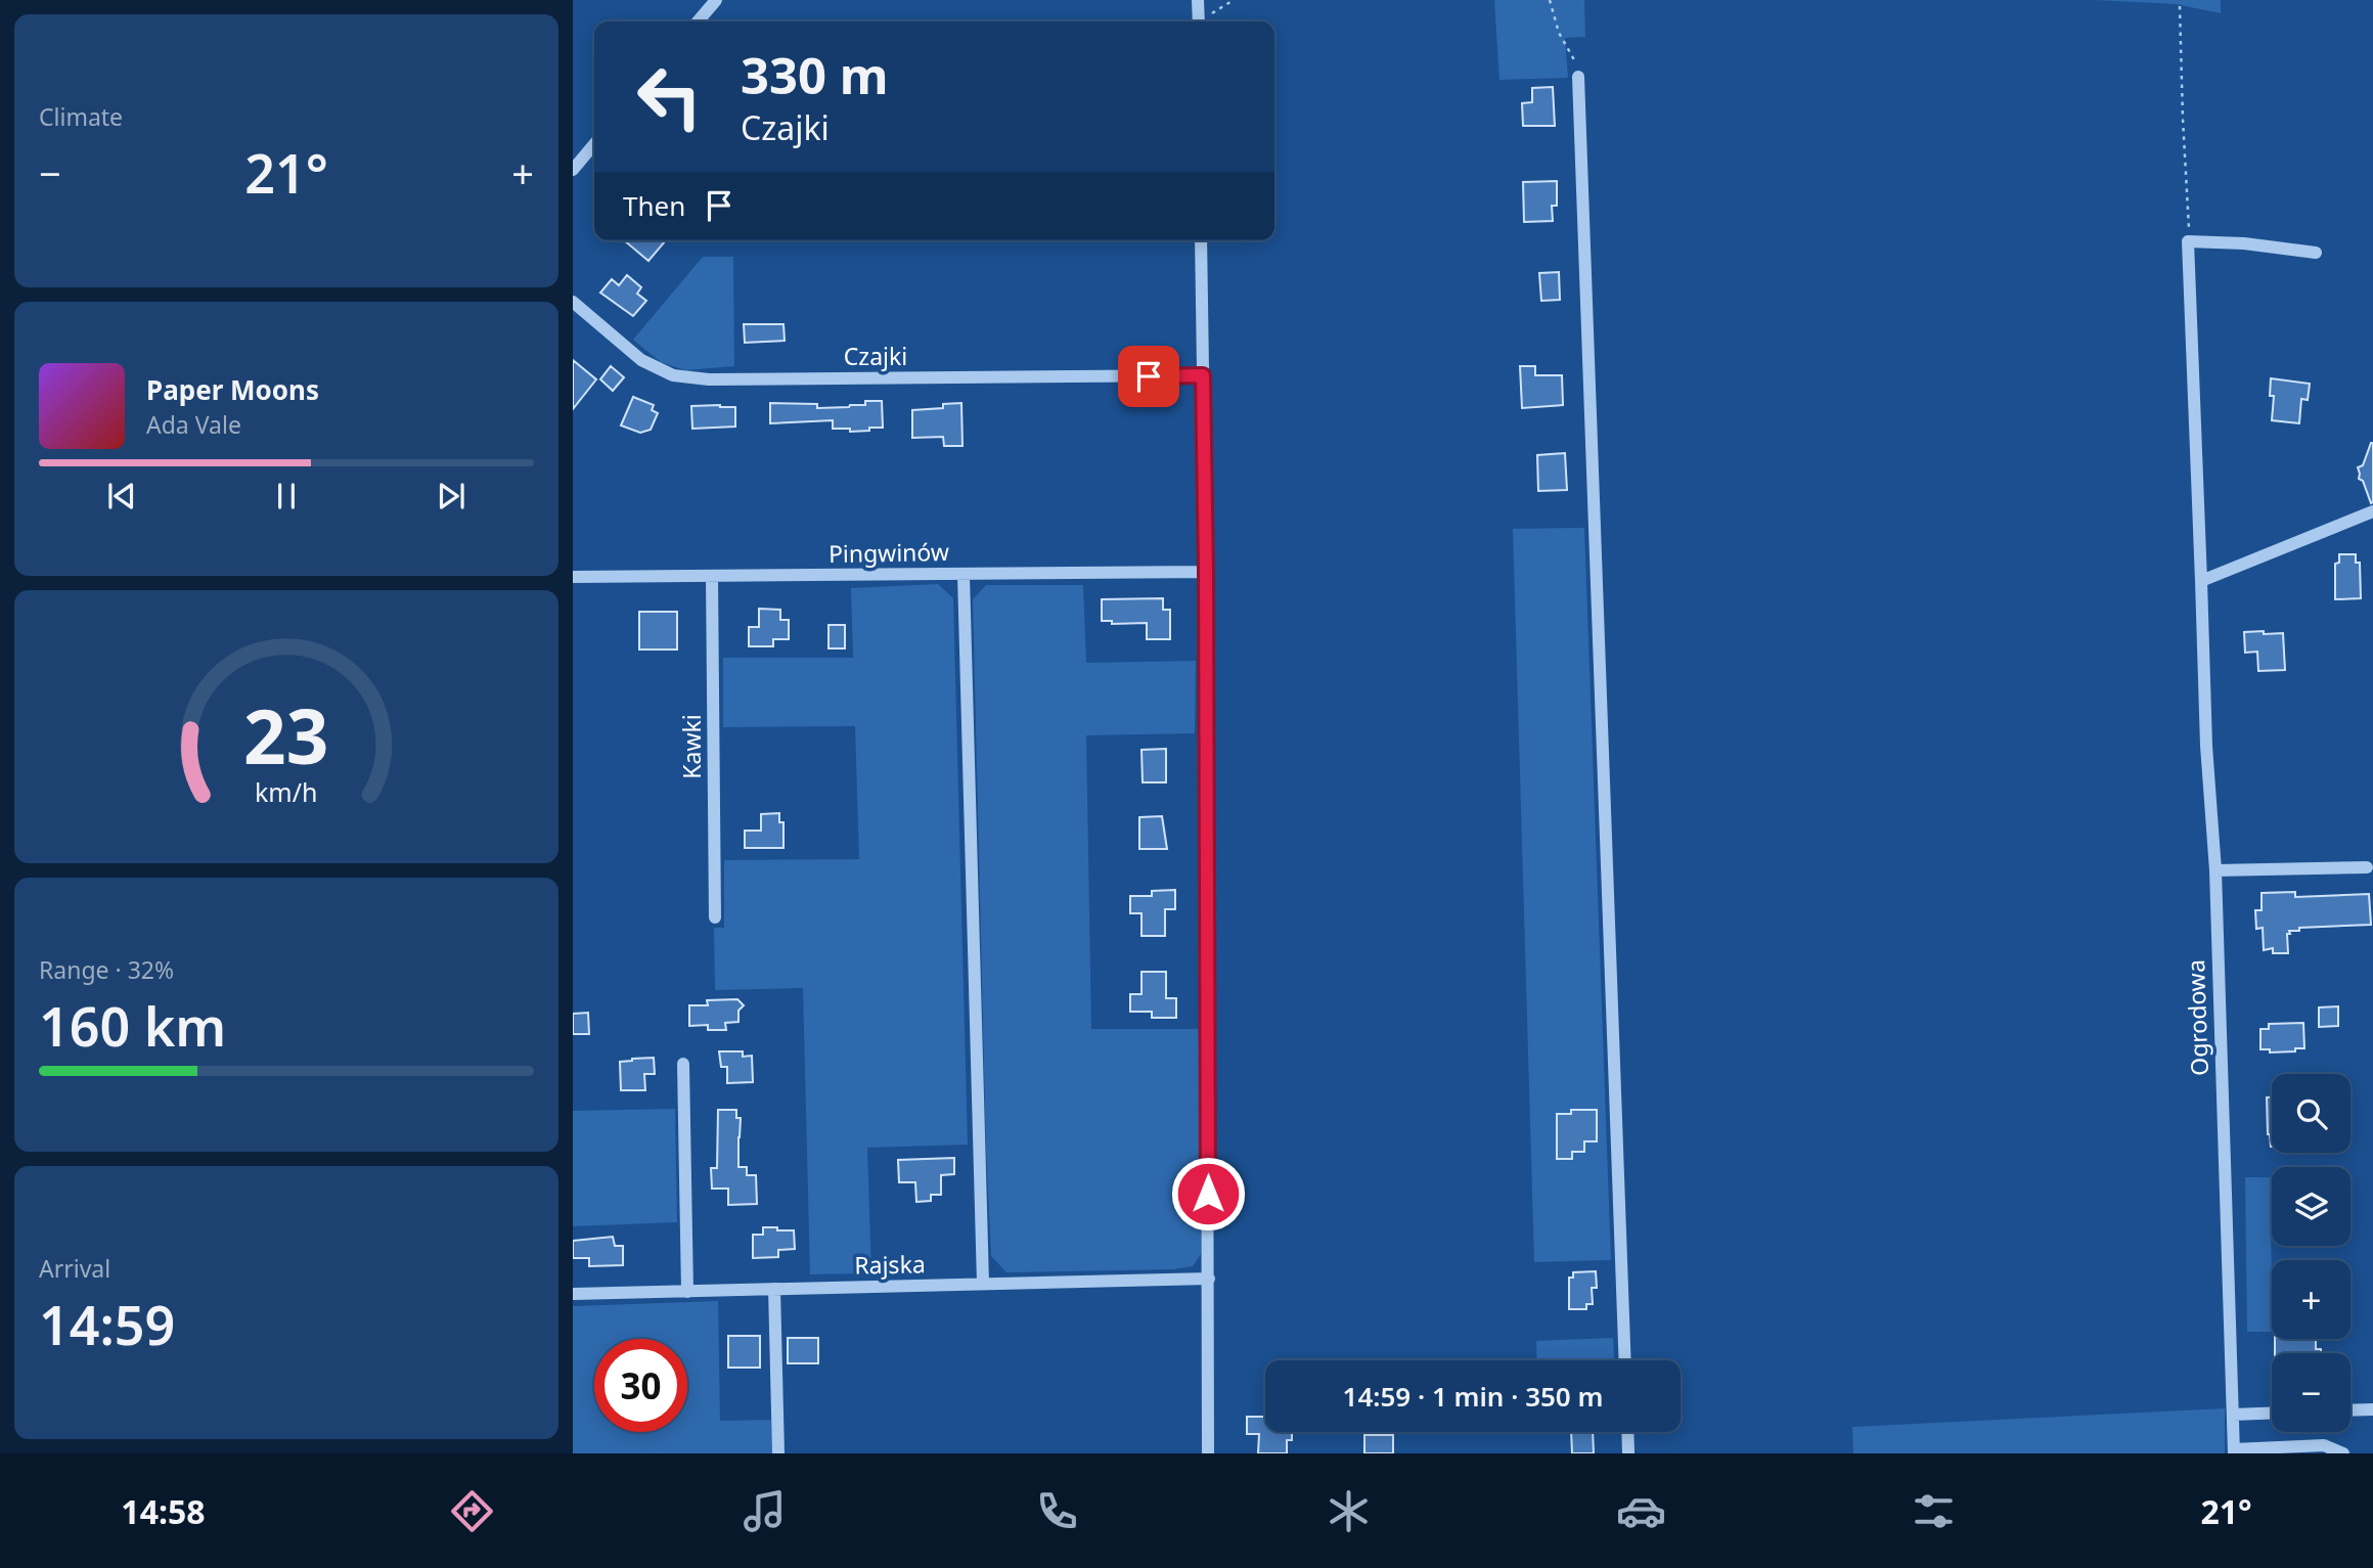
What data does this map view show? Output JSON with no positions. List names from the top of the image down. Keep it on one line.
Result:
{"streets":{"street":["Czajki","Pingwinów","Kawki","Ogrodowa","Rajska"]},"crossings":[["Pingwinów","Kawki"]],"page":{"tile":["Climate",["Range · 32%","160 km"],["Arrival","14:59"]],"turn":["330 m","Czajki"],"heat":["−","21°","+"],"then":"Then","song":["Paper Moons","Ada Vale"],"map_buttons":["+","−"],"limit":"30","trip":"14:59 · 1 min · 350 m","tabs":["14:58","21°"],"gauge":["23","km/h"]}}
